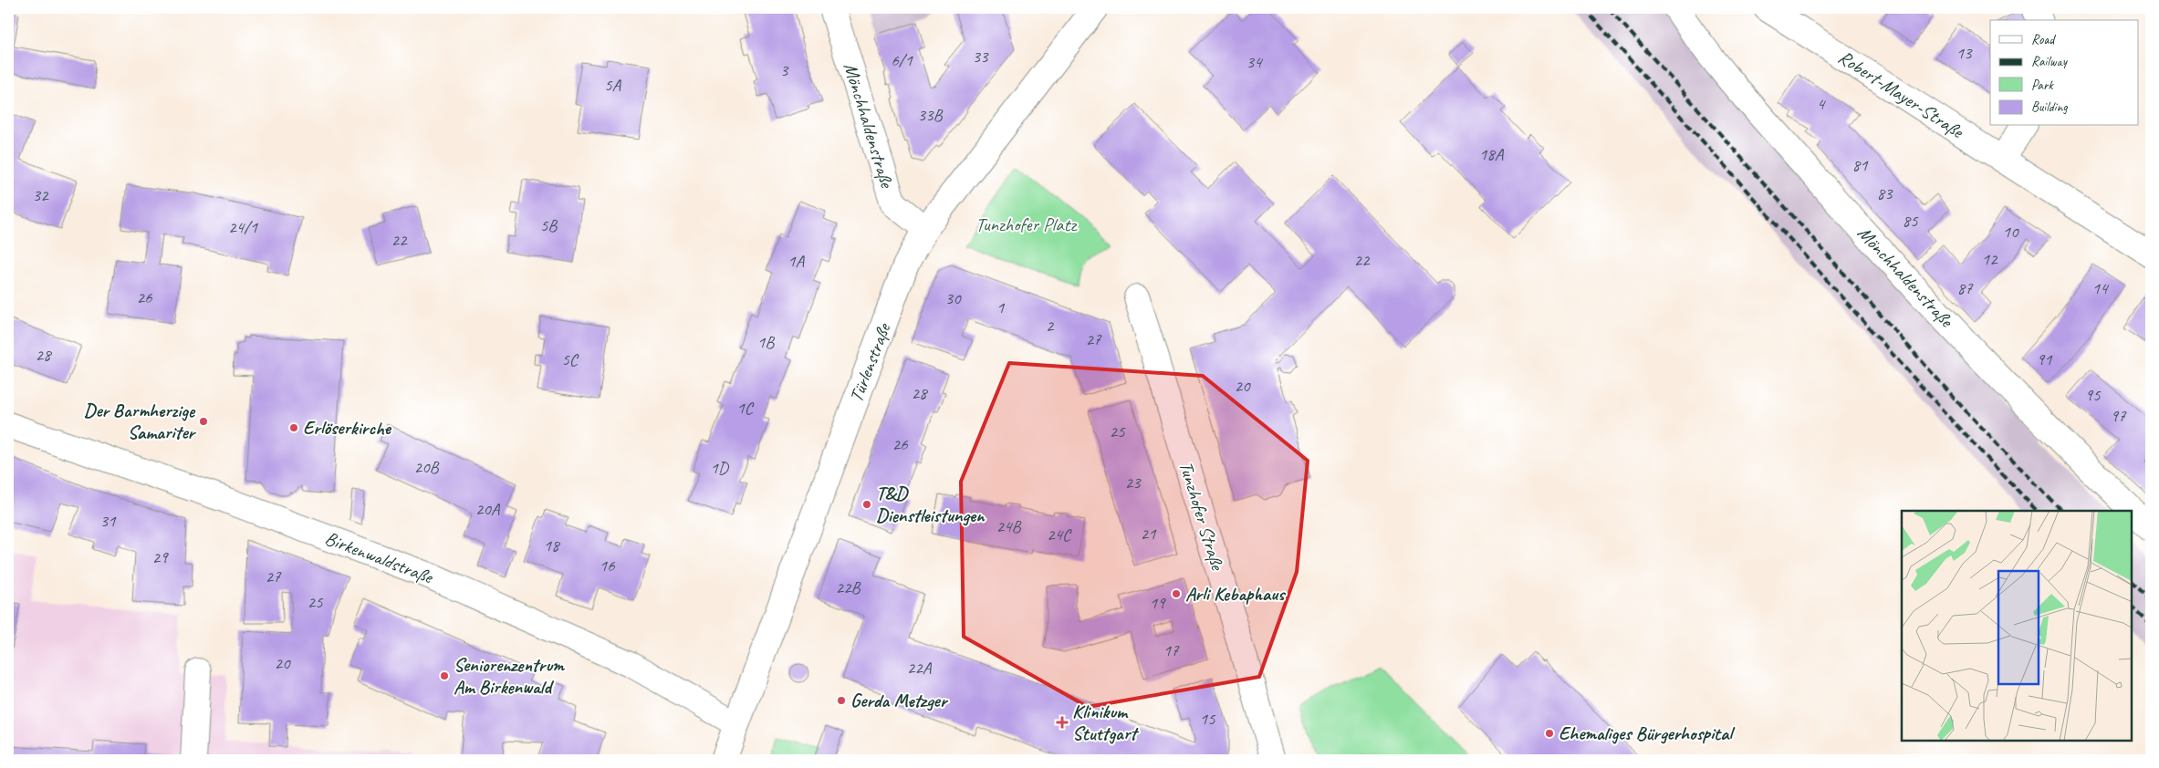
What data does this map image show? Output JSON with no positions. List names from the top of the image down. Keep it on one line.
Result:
{"streets":{"street":["Robert-Mayer-Straße","Mönchhaldenstraße","Türlenstraße","Tunzhofer Straße","Birkenwaldstraße"]},"crossings":[["Mönchhaldenstraße","Türlenstraße"],["Türlenstraße","Birkenwaldstraße"]],"parks":["Tunzhofer Platz"],"places":{"other":["Der Barmherzige Samariter","Erlöserkirche","T&D Dienstleistungen","Arli Kebaphaus","Seniorenzentrum Am Birkenwald","Gerda Metzger","Ehemaliges Bürgerhospital"],"health":["Klinikum Stuttgart"]},"house_numbers":["13","33","6/1","34","3","5A","4","33B","18A","81","83","32","85","5B","24/1","10","22","12","22","1A","87","14","26","30","1","2","27","1B","28","5C","91","20","28","95","1C","97","25","26","20B","1D","23","20A","31","24B","21","24C","18","29","16","27","22B","25","19","17","20","22A","15"],"legend":["Road","Railway","Park","Building"]}
